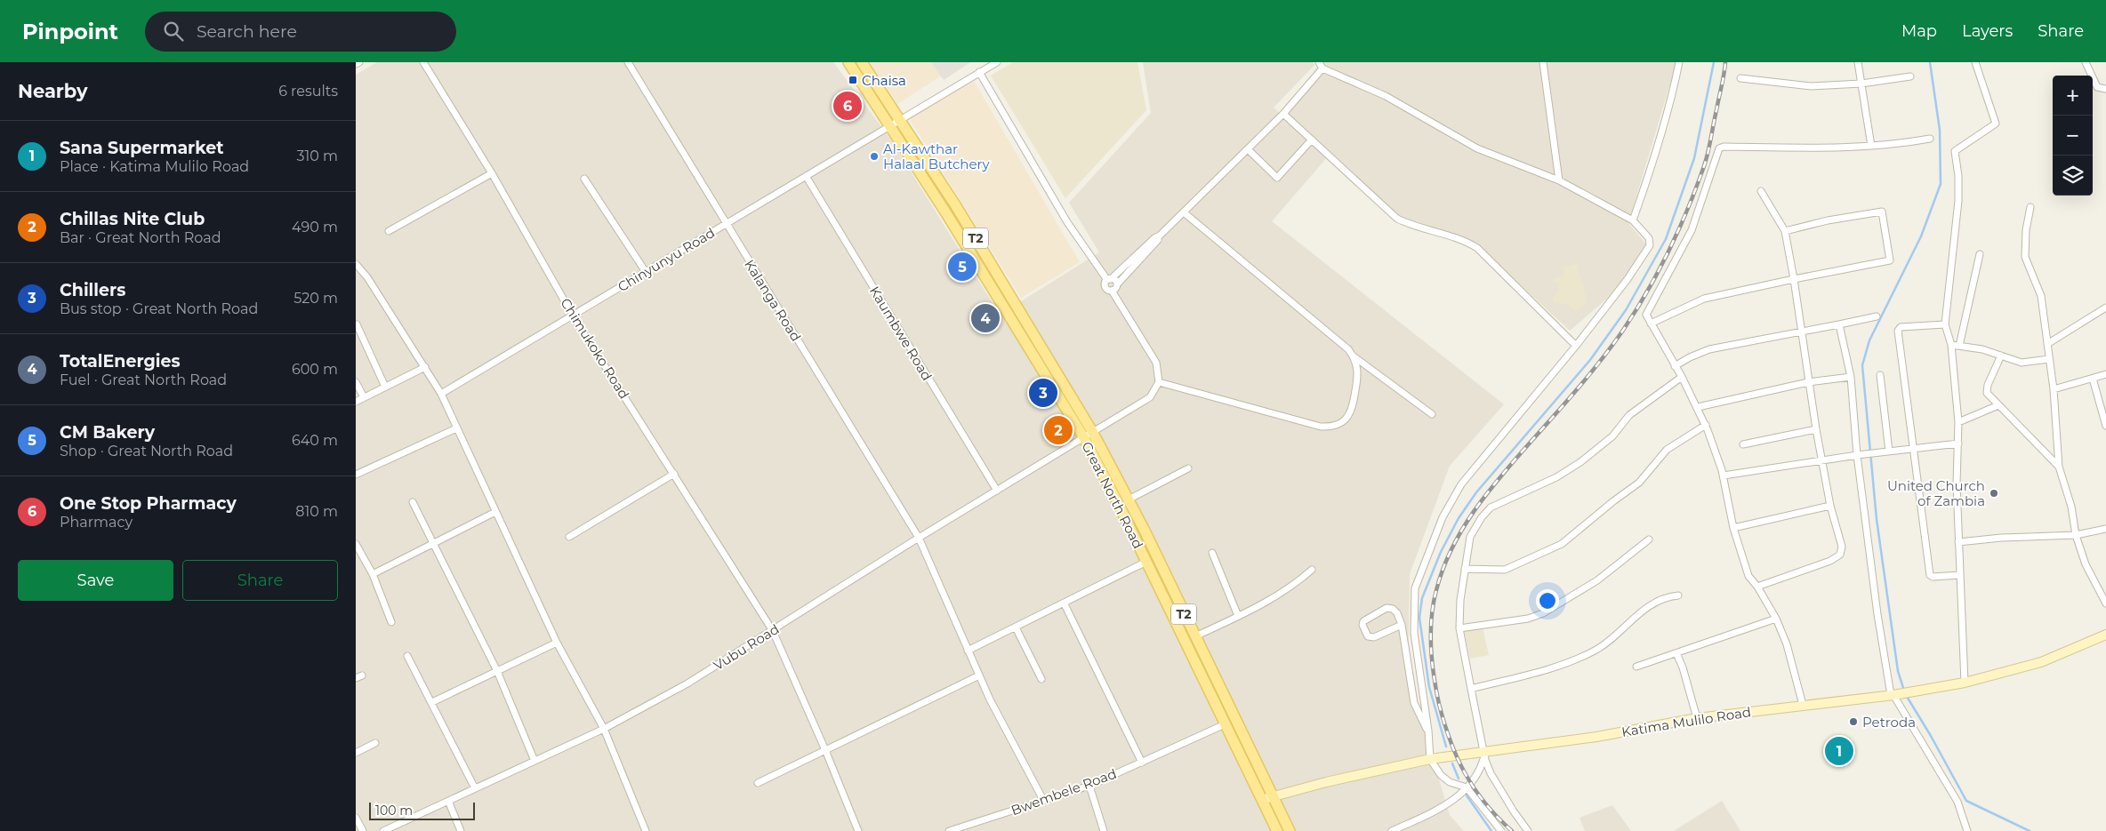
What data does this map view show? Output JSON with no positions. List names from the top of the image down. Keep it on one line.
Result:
{"streets":{"main road":["T2","Great North Road","Katima Mulilo Road"],"street":["Chinyunyu Road","Kalanga Road","Kaumbwe Road","Chimukoko Road","Vubu Road","Bwembele Road"]},"crossings":[["Chinyunyu Road","Kalanga Road"],["Chinyunyu Road","Kaumbwe Road"],["Chinyunyu Road","Chimukoko Road"],["Chinyunyu Road","Great North Road"],["Kalanga Road","Vubu Road"],["Kalanga Road","Bwembele Road"],["Kaumbwe Road","Vubu Road"],["Chimukoko Road","Vubu Road"],["Great North Road","Vubu Road"],["Great North Road","Katima Mulilo Road"],["Great North Road","Bwembele Road"]],"places":{"transit":["Chaisa"],"other":["Al-Kawthar Halaal Butchery","United Church of Zambia","Petroda"]},"scale_bar":"100 m","page":{"header":"Pinpoint","search":"Search here","nav":["Map","Layers","Share"],"heading":["Nearby","6 results"],"map_buttons":["+","−"],"pins":["6","5","4","3","2","1"],"list":[{"mark":"1","name":"Sana Supermarket","note":"Place · Katima Mulilo Road","value":"310 m"},{"mark":"2","name":"Chillas Nite Club","note":"Bar · Great North Road","value":"490 m"},{"mark":"3","name":"Chillers","note":"Bus stop · Great North Road","value":"520 m"},{"mark":"4","name":"TotalEnergies","note":"Fuel · Great North Road","value":"600 m"},{"mark":"5","name":"CM Bakery","note":"Shop · Great North Road","value":"640 m"},{"mark":"6","name":"One Stop Pharmacy","note":"Pharmacy","value":"810 m"}],"buttons":["Save","Share"],"scale":"100 m"}}
